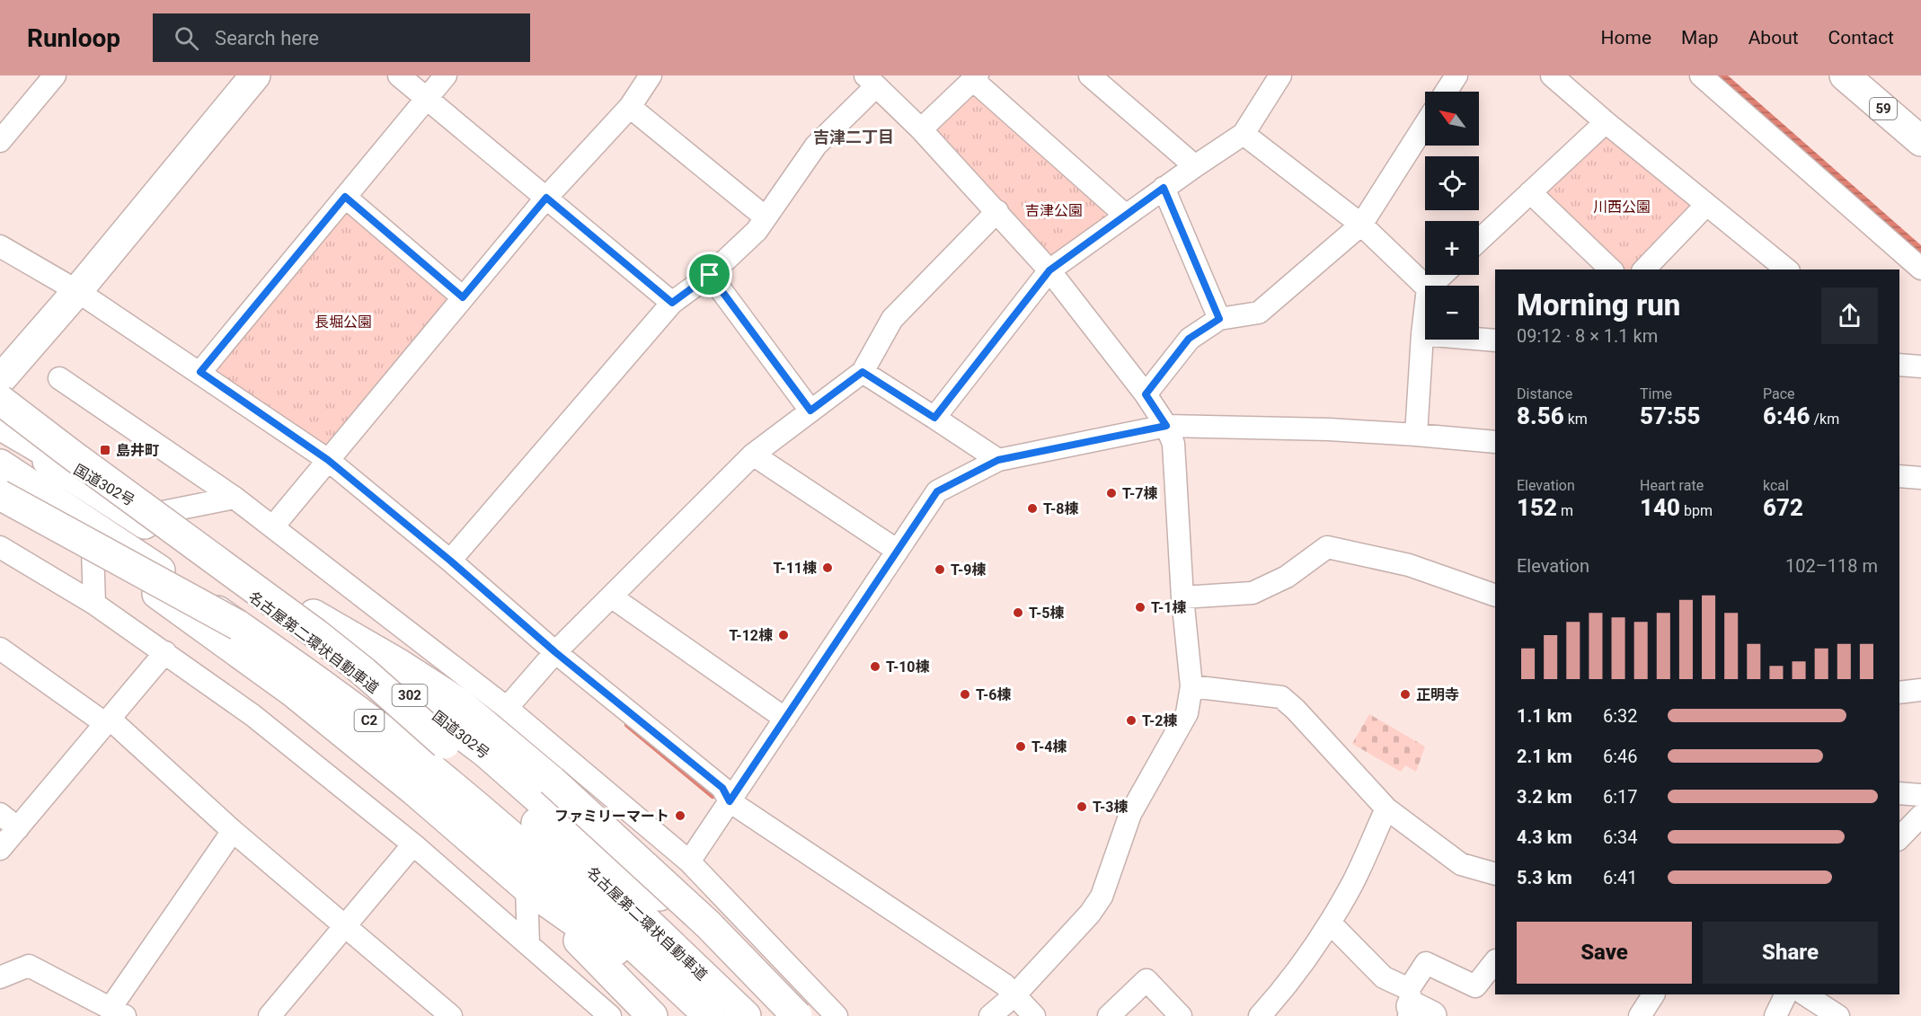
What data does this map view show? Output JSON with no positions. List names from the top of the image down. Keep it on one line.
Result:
{"streets":{"main road":["59","国道302号","名古屋第二環状自動車道","302","C2"]},"crossings":[["国道302号","名古屋第二環状自動車道"]],"districts":["吉津二丁目"],"parks":["川西公園","吉津公園","長堀公園"],"places":{"transit":["島井町"],"other":["T-7棟","T-8棟","T-11棟","T-9棟","T-1棟","T-5棟","T-12棟","T-10棟","T-6棟","正明寺","T-2棟","T-4棟","T-3棟","ファミリーマート"]},"north":"top left","page":{"header":"Runloop","search":"Search here","nav":["Home","Map","About","Contact"],"map_buttons":["+","−"],"heading":["Morning run","09:12 · 8 × 1.1 km"],"stats":[["Distance","8.56 km"],["Time","57:55"],["Pace","6:46 /km"],["Elevation","152 m"],["Heart rate","140 bpm"],["kcal","672"]],"chart":["Elevation","102–118 m"],"list":[{"name":"1.1 km","note":"6:32"},{"name":"2.1 km","note":"6:46"},{"name":"3.2 km","note":"6:17"},{"name":"4.3 km","note":"6:34"},{"name":"5.3 km","note":"6:41"}],"buttons":["Save","Share"]}}
